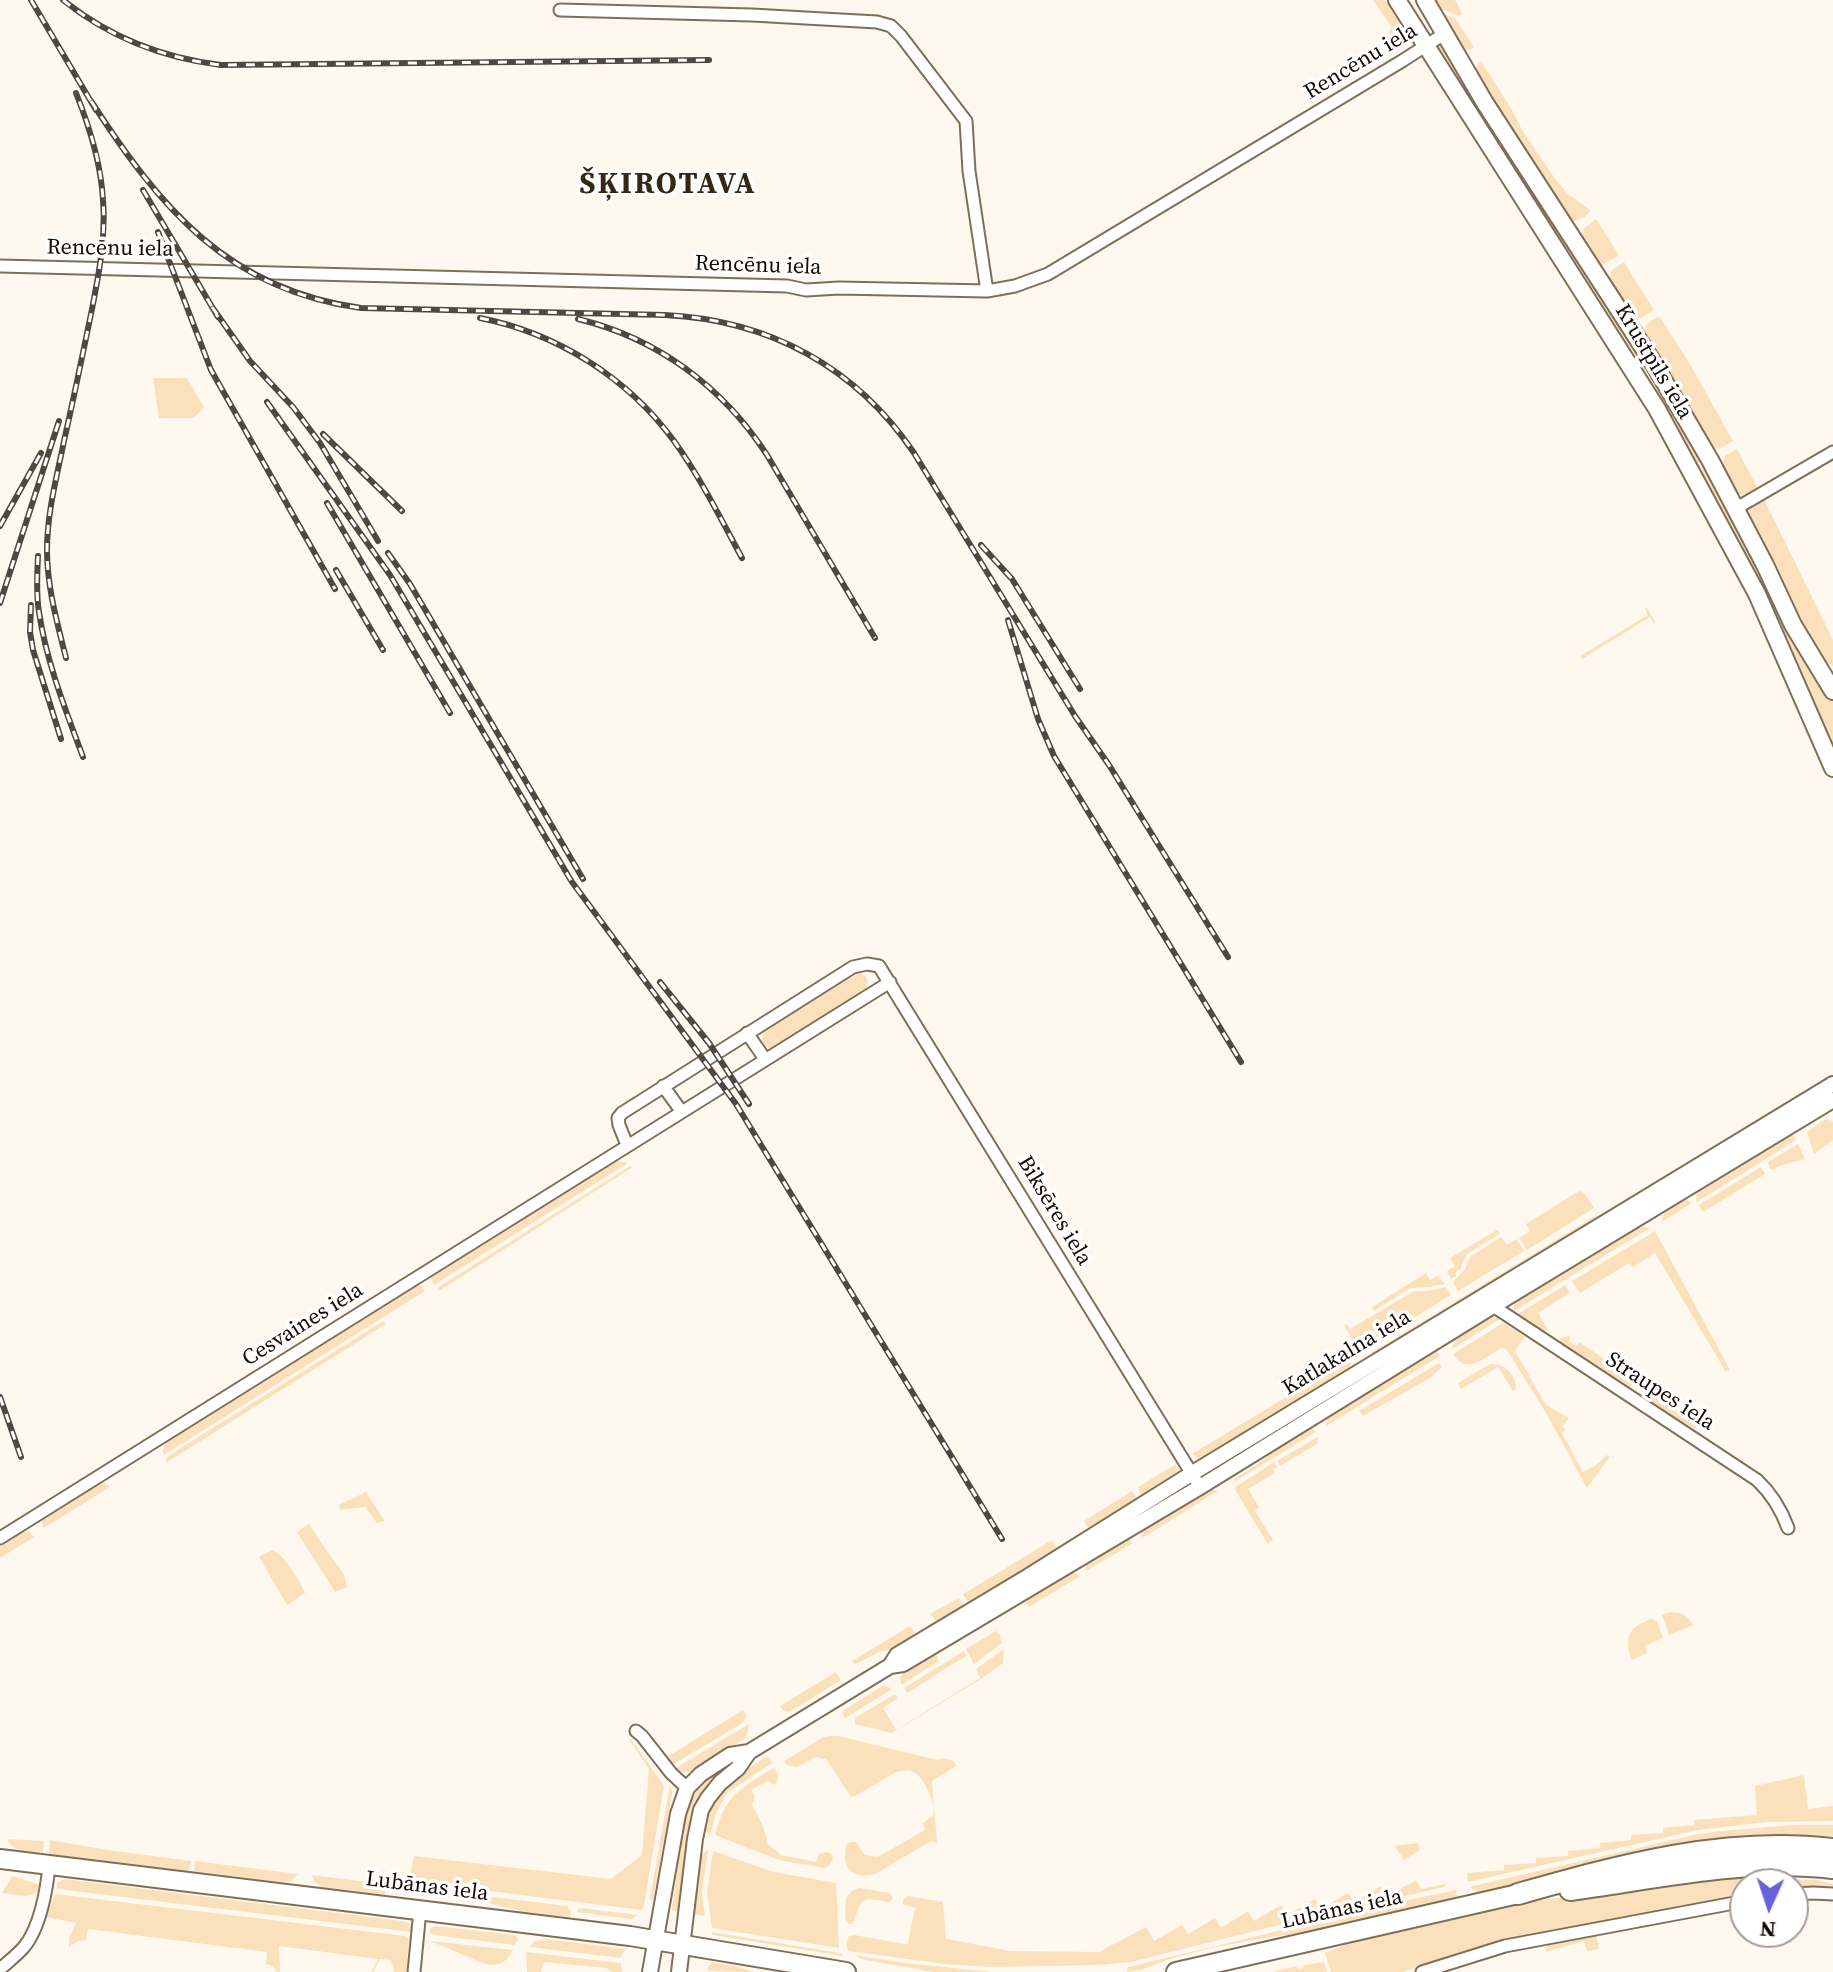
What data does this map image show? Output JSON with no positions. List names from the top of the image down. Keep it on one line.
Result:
{"streets":{"highway":["Lubānas iela"],"main road":["Krustpils iela"],"street":["Rencēnu iela","Biksēres iela","Cesvaines iela","Katlakalna iela","Straupes iela"]},"crossings":[["Rencēnu iela","Krustpils iela"],["Biksēres iela","Cesvaines iela"],["Biksēres iela","Katlakalna iela"],["Katlakalna iela","Straupes iela"],["Katlakalna iela","Lubānas iela"]],"districts":["ŠĶIROTAVA"],"north":"bottom"}
